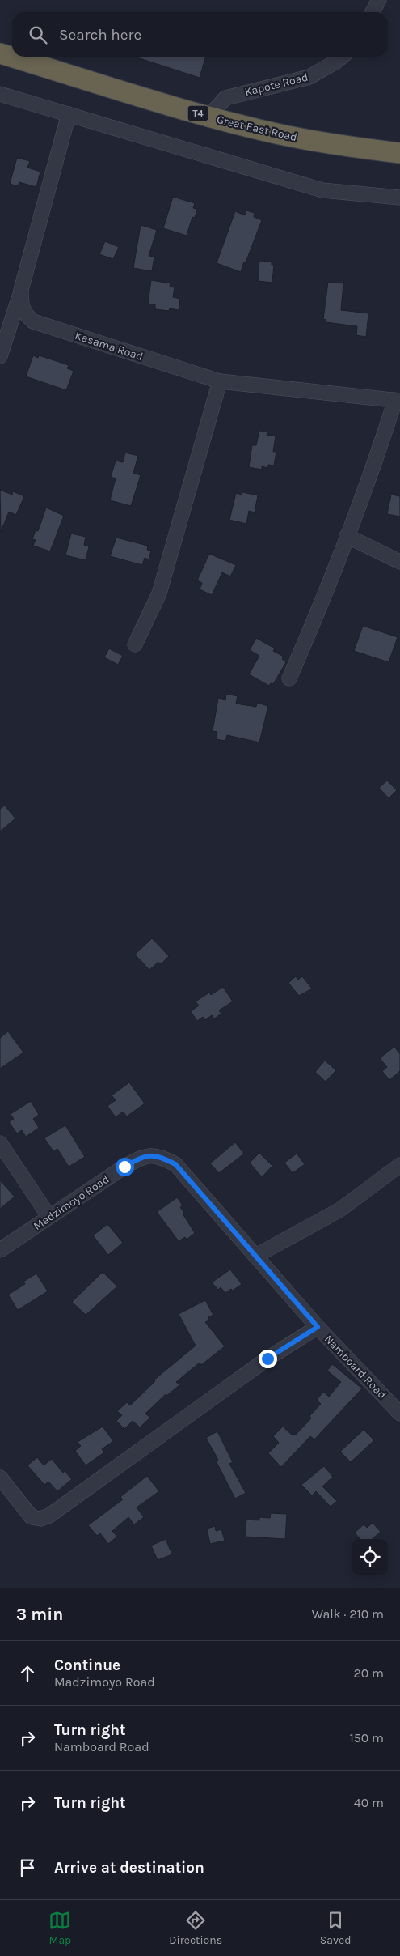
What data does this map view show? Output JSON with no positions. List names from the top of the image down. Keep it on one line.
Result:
{"streets":{"highway":["T4","Great East Road"],"street":["Kapote Road","Kasama Road","Madzimoyo Road","Namboard Road"]},"crossings":[["Kapote Road","Great East Road"],["Madzimoyo Road","Namboard Road"]],"page":{"search":"Search here","heading":["3 min","Walk · 210 m"],"list":[["Continue","Madzimoyo Road","20 m"],["Turn right","Namboard Road","150 m"],["Turn right","40 m"],"Arrive at destination"],"nav":["Map","Directions","Saved"]}}
